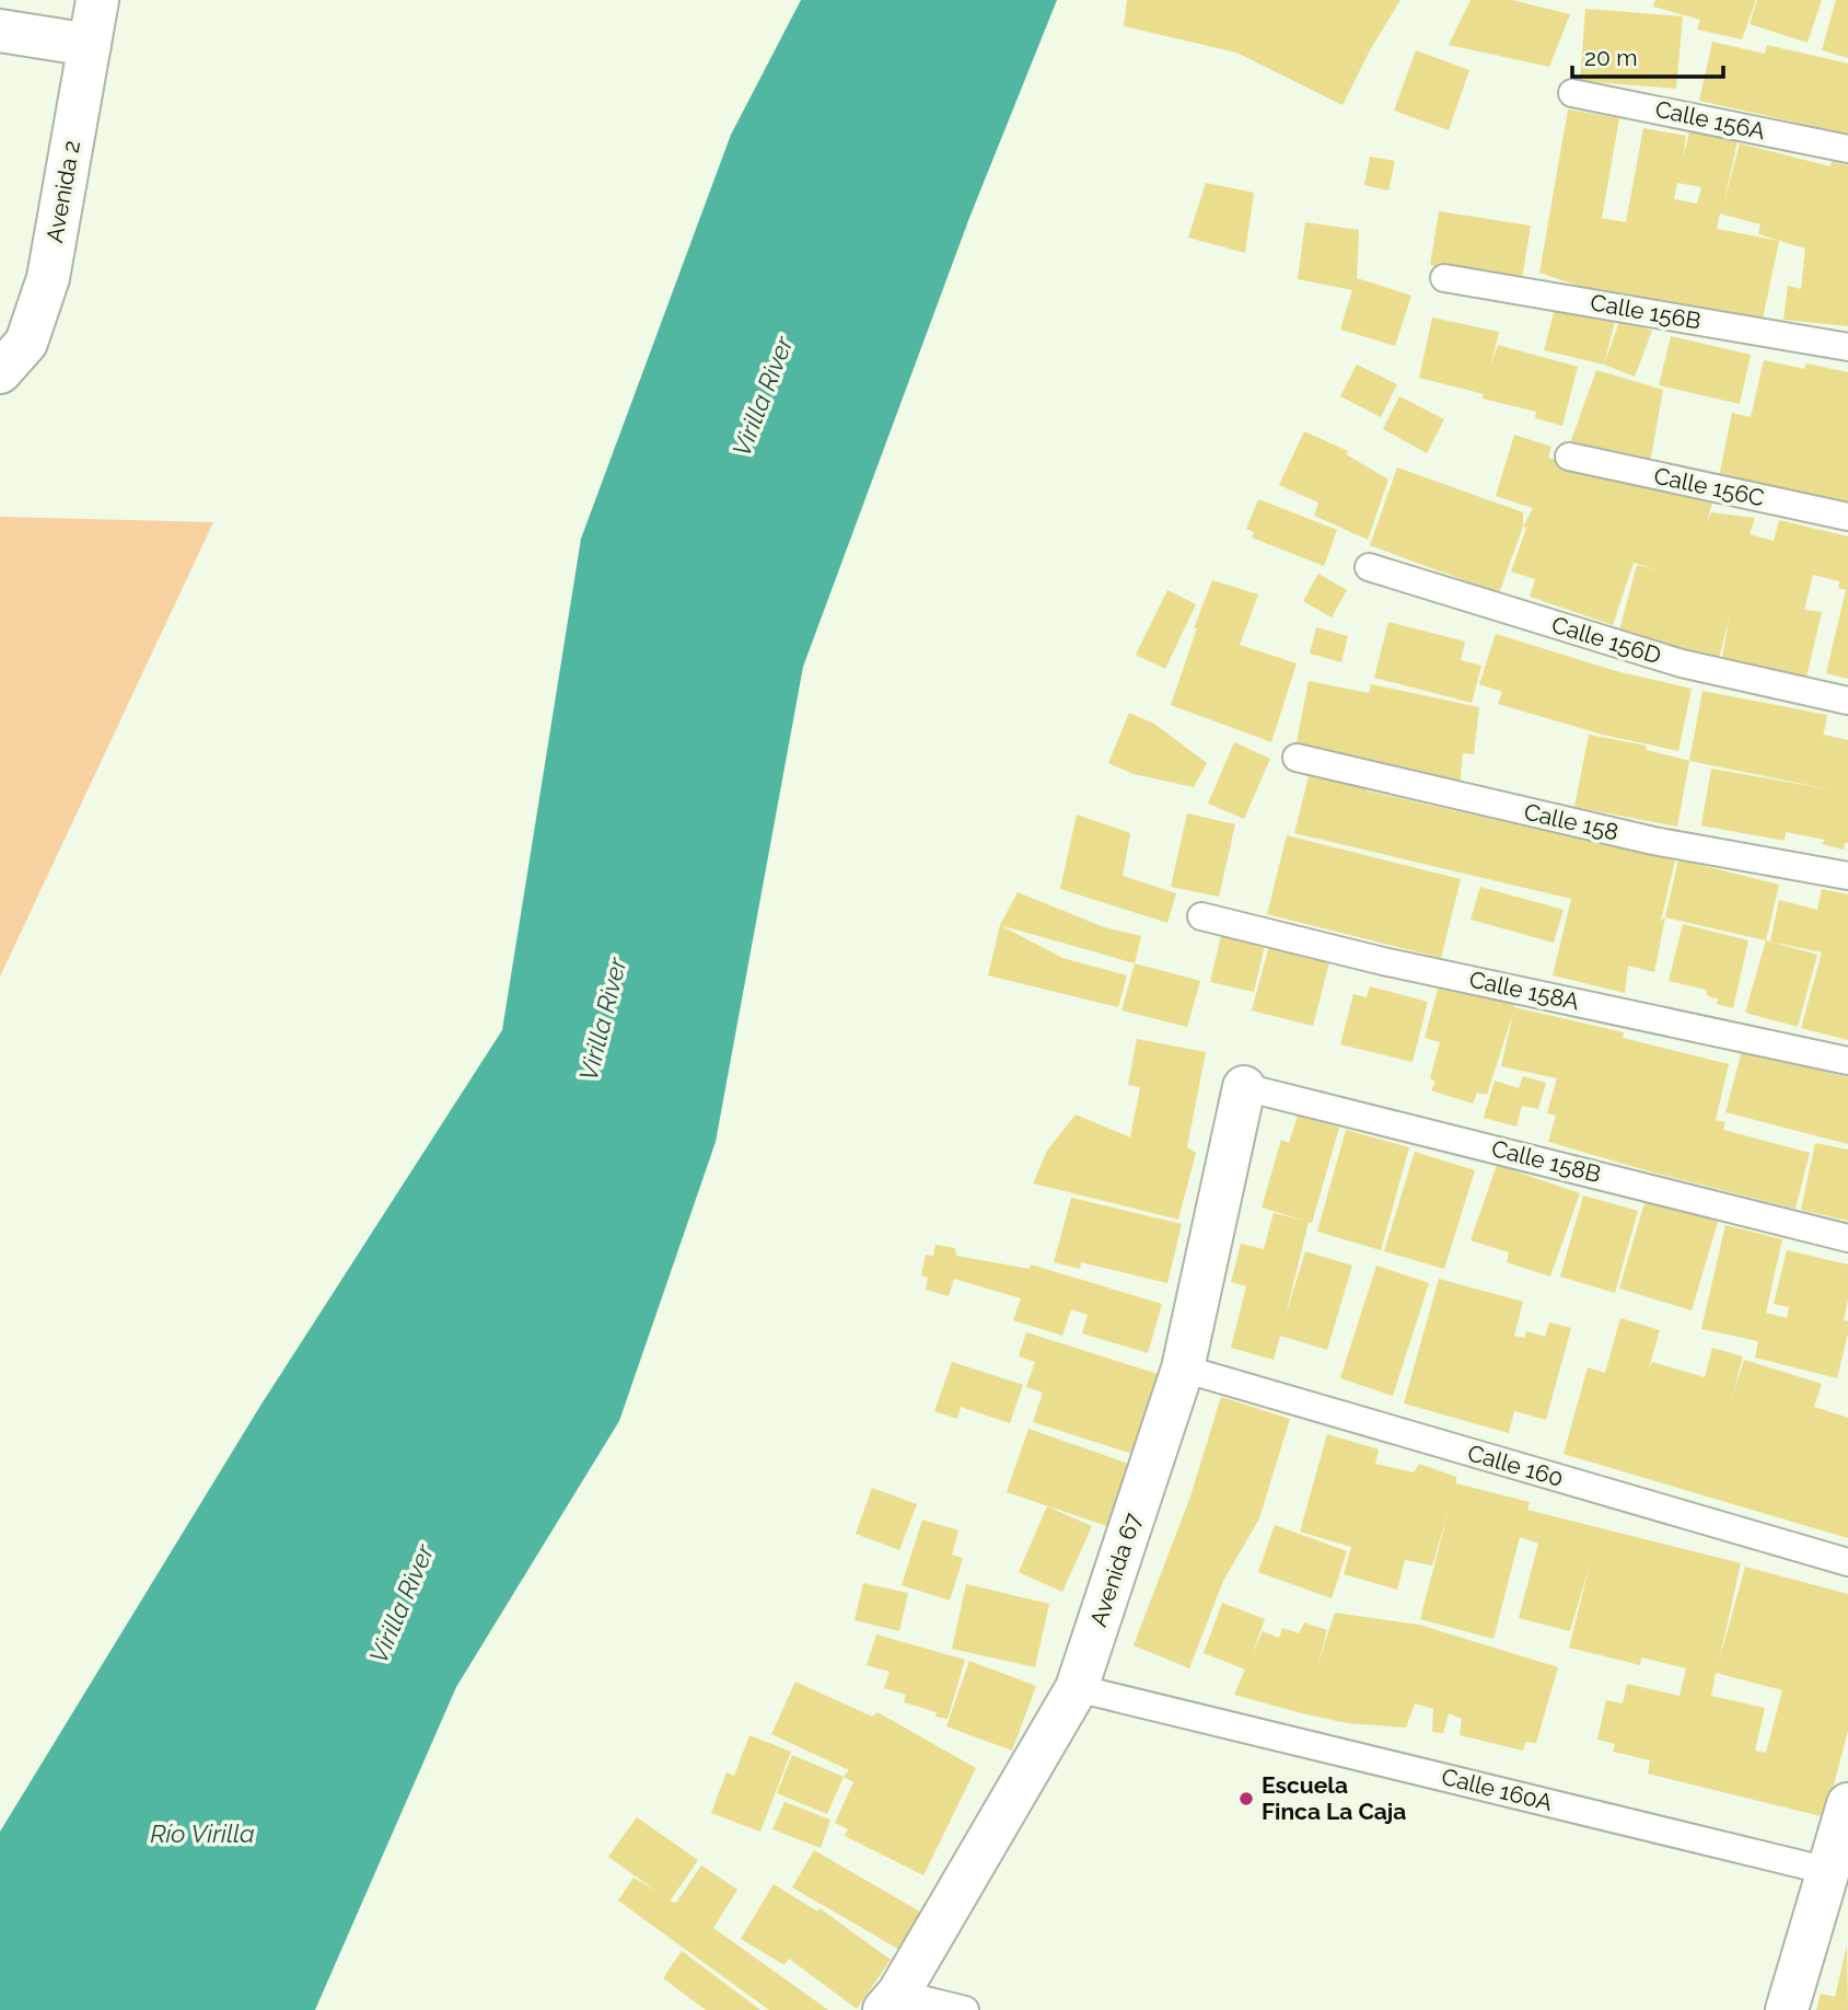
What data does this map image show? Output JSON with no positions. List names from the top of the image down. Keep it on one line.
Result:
{"streets":{"street":["Avenida 2","Avenida 67"],"lane":["Calle 156A","Calle 156B","Calle 156C","Calle 156D","Calle 158","Calle 158A","Calle 158B","Calle 160","Calle 160A"]},"crossings":[["Calle 158B","Avenida 67"],["Calle 160","Avenida 67"],["Avenida 67","Calle 160A"]],"water":["Virilla River","Río Virilla"],"places":["Escuela Finca La Caja"],"scale_bar":"20 m"}
